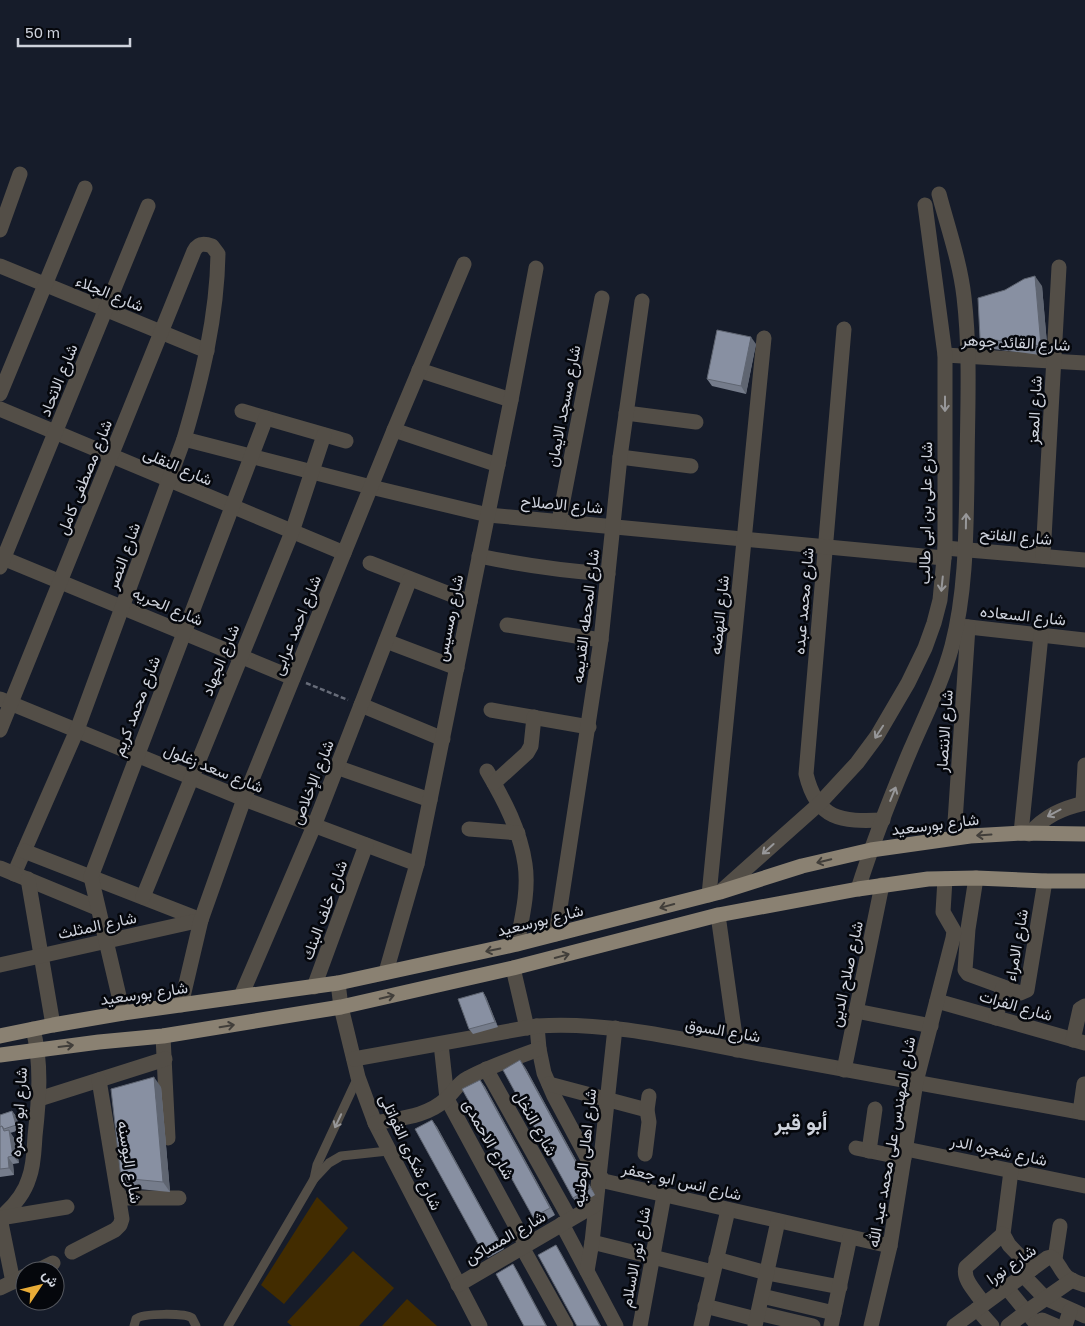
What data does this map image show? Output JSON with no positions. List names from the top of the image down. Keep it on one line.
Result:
{"streets":{"main road":["شارع بورسعيد"],"street":["شارع الجلاء","شارع القائد جوهر","شارع الاتحاد","شارع مسجد الايمان","شارع المعز","شارع النقلى","شارع مصطفى كامل","شارع الاصلاح","شارع على بن ابى طالب","شارع الفاتح","شارع النصر","شارع محمد عبده","شارع الحريه","شارع النهضه","شارع السعاده","شارع المحطه القديمه","شارع رمسيس","شارع احمد عرابى","شارع الجهاد","شارع محمد كريم","شارع الانتصار","شارع سعد زغلول","شارع الإخلاص","شارع خلف البنك","شارع المثلث","شارع الامراء","شارع صلاح الدين","شارع الفرات","شارع السوق","شارع ابو سمره","شارع النخل","شارع الاحمدى","شارع المهندس على محمد عبد الله","شارع اهالى الوطنيه","شارع شجره الدر","شارع شكرى القواتلى","شارع البوسنه","شارع انس ابو جعفر","شارع المساكن","شارع نور الاسلام","شارع نورا"]},"crossings":[["شارع الجلاء","شارع الاتحاد"],["شارع الجلاء","شارع مصطفى كامل"],["شارع الجلاء","شارع النصر"],["شارع القائد جوهر","شارع المعز"],["شارع القائد جوهر","شارع على بن ابى طالب"],["شارع الاتحاد","شارع النقلى"],["شارع الاتحاد","شارع الحريه"],["شارع مسجد الايمان","شارع الاصلاح"],["شارع المعز","شارع الفاتح"],["شارع النقلى","شارع مصطفى كامل"],["شارع النقلى","شارع النصر"],["شارع النقلى","شارع احمد عرابى"],["شارع النقلى","شارع الجهاد"],["شارع النقلى","شارع محمد كريم"],["شارع مصطفى كامل","شارع النصر"],["شارع مصطفى كامل","شارع الحريه"],["شارع مصطفى كامل","شارع سعد زغلول"],["شارع الاصلاح","شارع على بن ابى طالب"],["شارع الاصلاح","شارع الفاتح"],["شارع الاصلاح","شارع النصر"],["شارع الاصلاح","شارع محمد عبده"],["شارع الاصلاح","شارع النهضه"],["شارع الاصلاح","شارع المحطه القديمه"],["شارع الاصلاح","شارع رمسيس"],["شارع الاصلاح","شارع احمد عرابى"],["شارع الاصلاح","شارع الجهاد"],["شارع الاصلاح","شارع محمد كريم"],["شارع على بن ابى طالب","شارع الفاتح"],["شارع على بن ابى طالب","شارع محمد عبده"],["شارع على بن ابى طالب","شارع النهضه"],["شارع على بن ابى طالب","شارع بورسعيد"],["شارع النصر","شارع الحريه"],["شارع النصر","شارع سعد زغلول"],["شارع الحريه","شارع احمد عرابى"],["شارع الحريه","شارع الجهاد"],["شارع الحريه","شارع محمد كريم"],["شارع النهضه","شارع بورسعيد"],["شارع السعاده","شارع الانتصار"],["شارع المحطه القديمه","شارع بورسعيد"],["شارع رمسيس","شارع سعد زغلول"],["شارع رمسيس","شارع بورسعيد"],["شارع احمد عرابى","شارع سعد زغلول"],["شارع احمد عرابى","شارع بورسعيد"],["شارع احمد عرابى","شارع المثلث"],["شارع الجهاد","شارع سعد زغلول"],["شارع محمد كريم","شارع سعد زغلول"],["شارع الانتصار","شارع بورسعيد"],["شارع سعد زغلول","شارع الإخلاص"],["شارع سعد زغلول","شارع خلف البنك"],["شارع الإخلاص","شارع بورسعيد"],["شارع بورسعيد","شارع خلف البنك"],["شارع بورسعيد","شارع ابو سمره"],["شارع بورسعيد","شارع شكرى القواتلى"],["شارع صلاح الدين","شارع السوق"],["شارع الفرات","شارع المهندس على محمد عبد الله"],["شارع السوق","شارع الاحمدى"],["شارع السوق","شارع المهندس على محمد عبد الله"],["شارع السوق","شارع اهالى الوطنيه"],["شارع السوق","شارع شكرى القواتلى"],["شارع السوق","شارع انس ابو جعفر"],["شارع النخل","شارع اهالى الوطنيه"],["شارع النخل","شارع المساكن"],["شارع الاحمدى","شارع المساكن"],["شارع المهندس على محمد عبد الله","شارع شجره الدر"],["شارع المهندس على محمد عبد الله","شارع انس ابو جعفر"],["شارع اهالى الوطنيه","شارع انس ابو جعفر"],["شارع اهالى الوطنيه","شارع المساكن"],["شارع شكرى القواتلى","شارع المساكن"],["شارع انس ابو جعفر","شارع نور الاسلام"]],"districts":["أبو قير"],"scale_bar":"50 m","north":"top right"}
